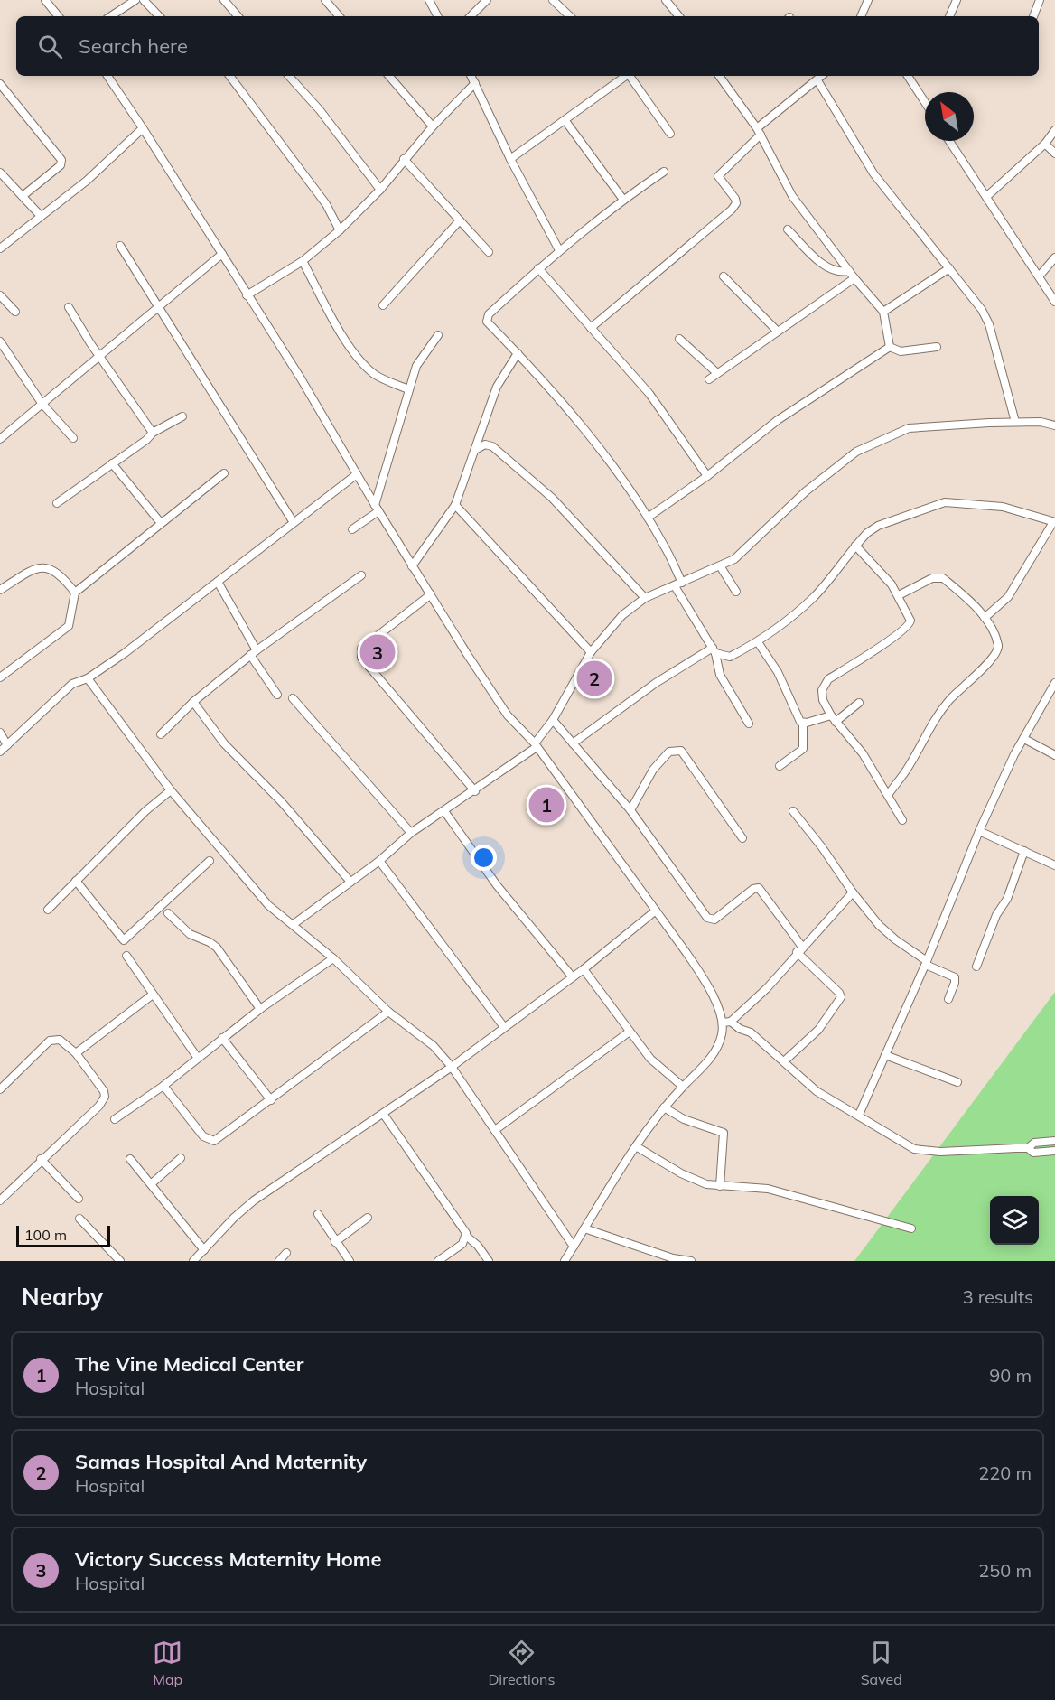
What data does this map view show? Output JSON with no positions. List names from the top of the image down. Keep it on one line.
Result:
{"scale_bar":"100 m","north":"top left","page":{"search":"Search here","pins":["3","2","1"],"scale":"100 m","heading":["Nearby","3 results"],"list":[{"mark":"1","name":"The Vine Medical Center","note":"Hospital","value":"90 m"},{"mark":"2","name":"Samas Hospital And Maternity","note":"Hospital","value":"220 m"},{"mark":"3","name":"Victory Success Maternity Home","note":"Hospital","value":"250 m"}],"nav":["Map","Directions","Saved"]}}
